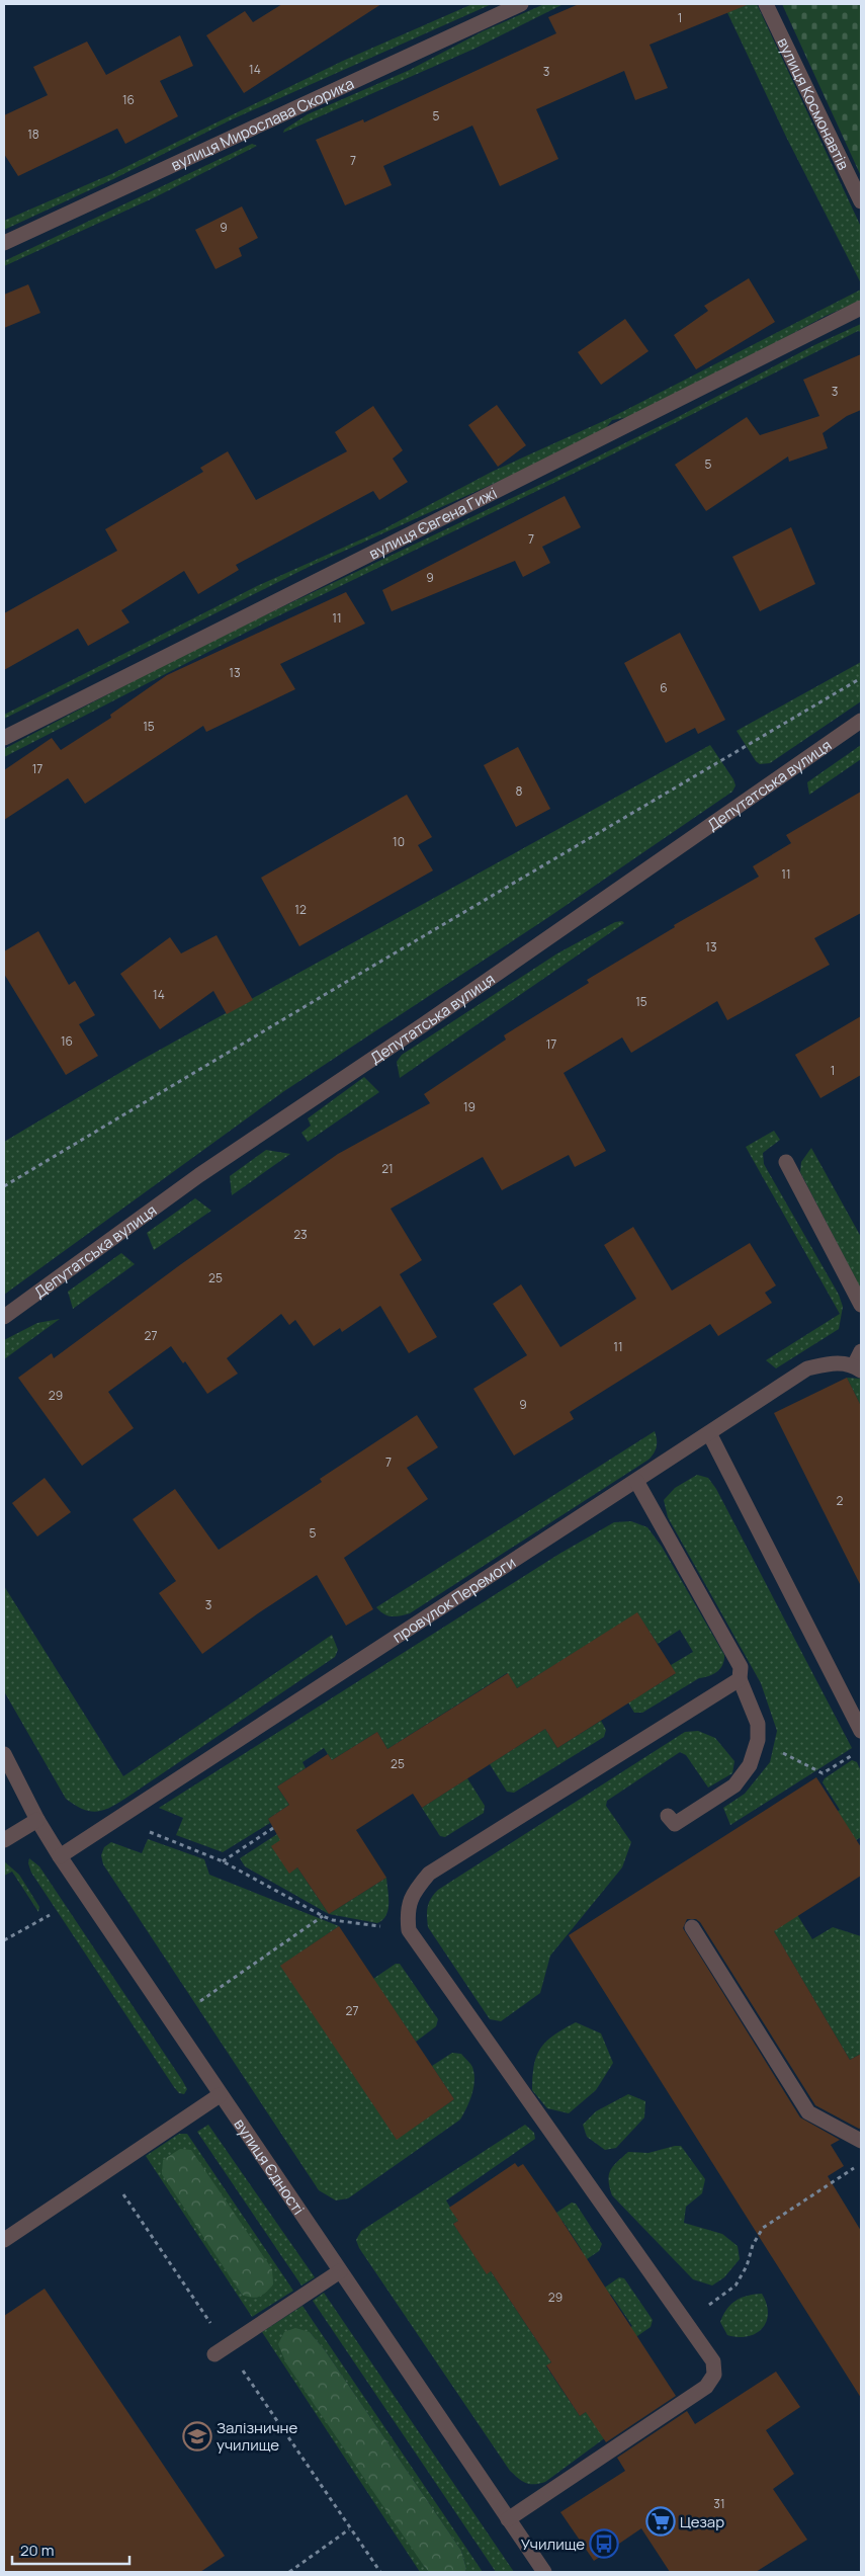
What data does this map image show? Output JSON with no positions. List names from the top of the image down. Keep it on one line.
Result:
{"streets":{"street":["вулиця Космонавтів","вулиця Мирослава Скорика","вулиця Євгена Гижі","Депутатська вулиця","провулок Перемоги","вулиця Єдності"]},"crossings":[["провулок Перемоги","вулиця Єдності"]],"places":{"school or university":["Залізничне училище"],"supermarket":["Цезар"],"bus stop":["Училище"]},"house_numbers":["1","14","3","16","5","18","7","9","3","5","7","9","11","13","6","15","17","8","10","11","12","13","14","15","16","17","1","19","21","23","25","27","11","29","9","7","2","5","3","25","27","29","31"],"scale_bar":"20 m"}
